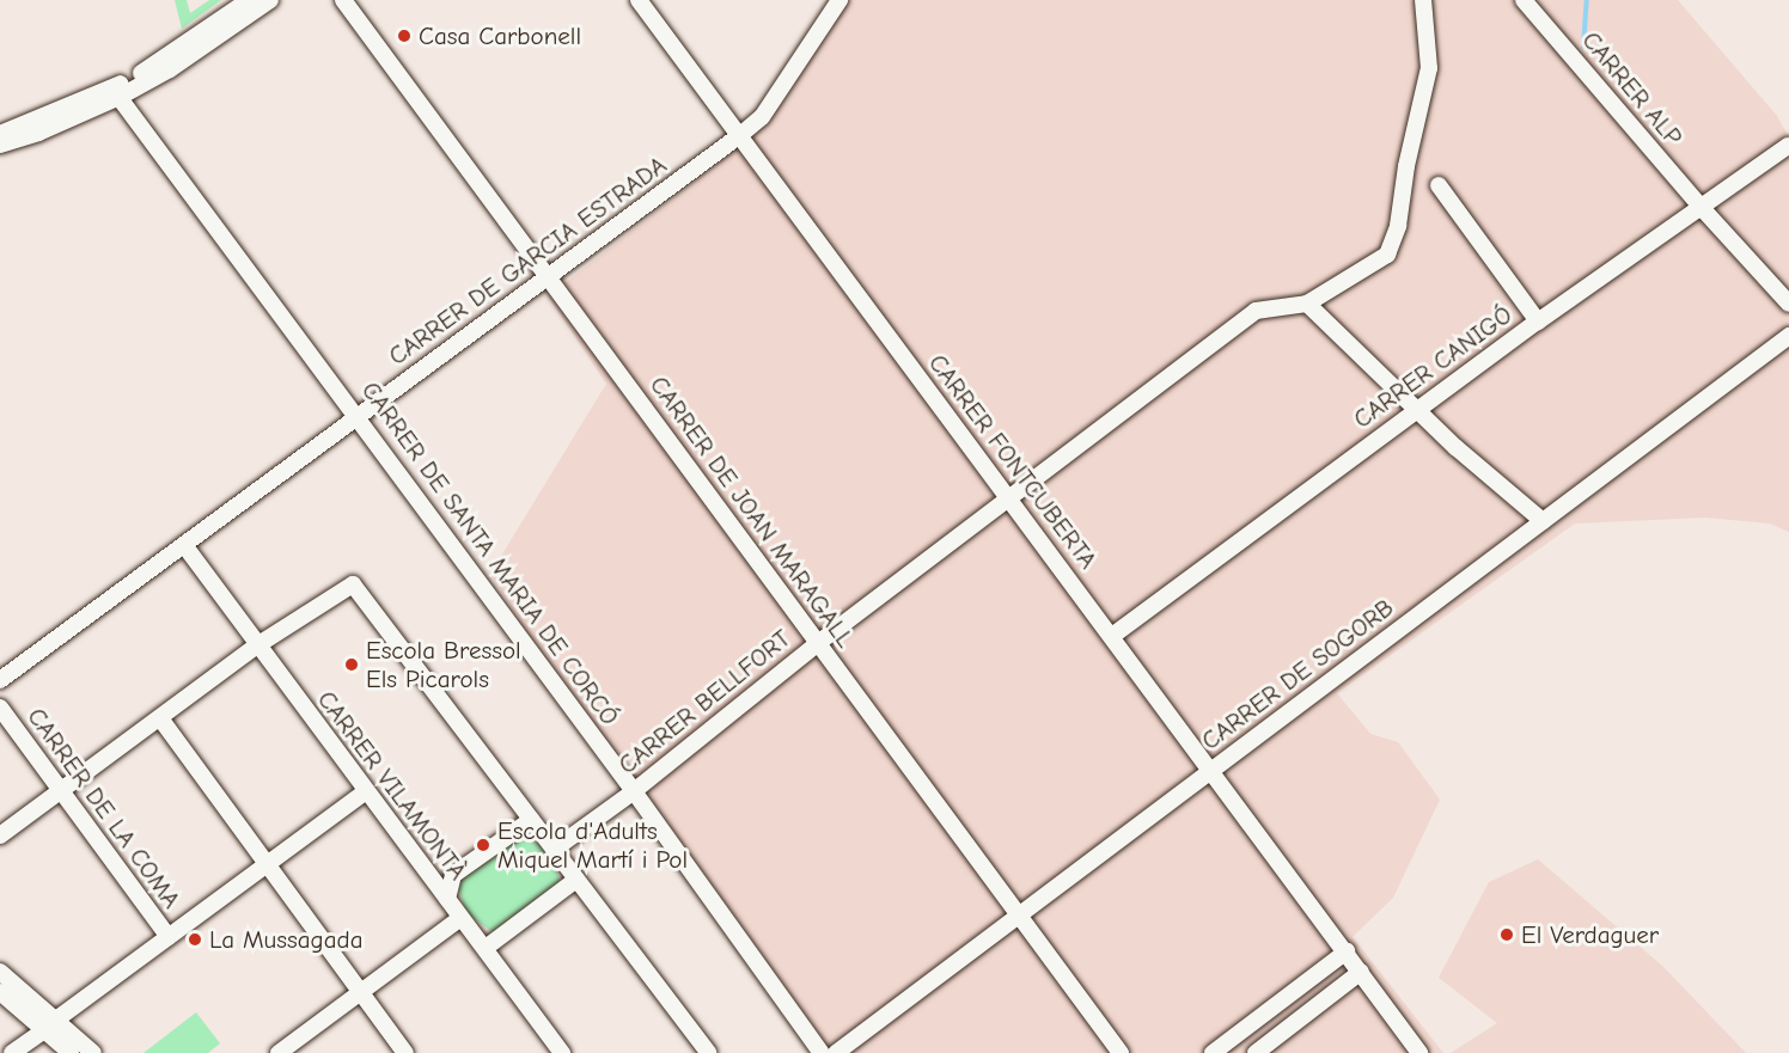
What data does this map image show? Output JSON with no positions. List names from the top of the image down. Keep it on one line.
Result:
{"streets":{"street":["CARRER ALP","CARRER DE GARCIA ESTRADA","CARRER CANIGÓ","CARRER FONTCUBERTA","CARRER DE JOAN MARAGALL","CARRER DE SANTA MARIA DE CORCÓ","CARRER DE SOGORB","CARRER BELLFORT","CARRER VILAMONTÀ","CARRER DE LA COMA"]},"crossings":[["CARRER ALP","CARRER CANIGÓ"],["CARRER DE GARCIA ESTRADA","CARRER FONTCUBERTA"],["CARRER DE GARCIA ESTRADA","CARRER DE JOAN MARAGALL"],["CARRER DE GARCIA ESTRADA","CARRER DE SANTA MARIA DE CORCÓ"],["CARRER DE GARCIA ESTRADA","CARRER VILAMONTÀ"],["CARRER CANIGÓ","CARRER FONTCUBERTA"],["CARRER FONTCUBERTA","CARRER DE SOGORB"],["CARRER FONTCUBERTA","CARRER BELLFORT"],["CARRER DE JOAN MARAGALL","CARRER DE SOGORB"],["CARRER DE JOAN MARAGALL","CARRER BELLFORT"],["CARRER DE SANTA MARIA DE CORCÓ","CARRER BELLFORT"]],"places":["Casa Carbonell","Escola Bressol Els Picarols","Escola d'Adults Miquel Martí i Pol","El Verdaguer","La Mussagada"]}
